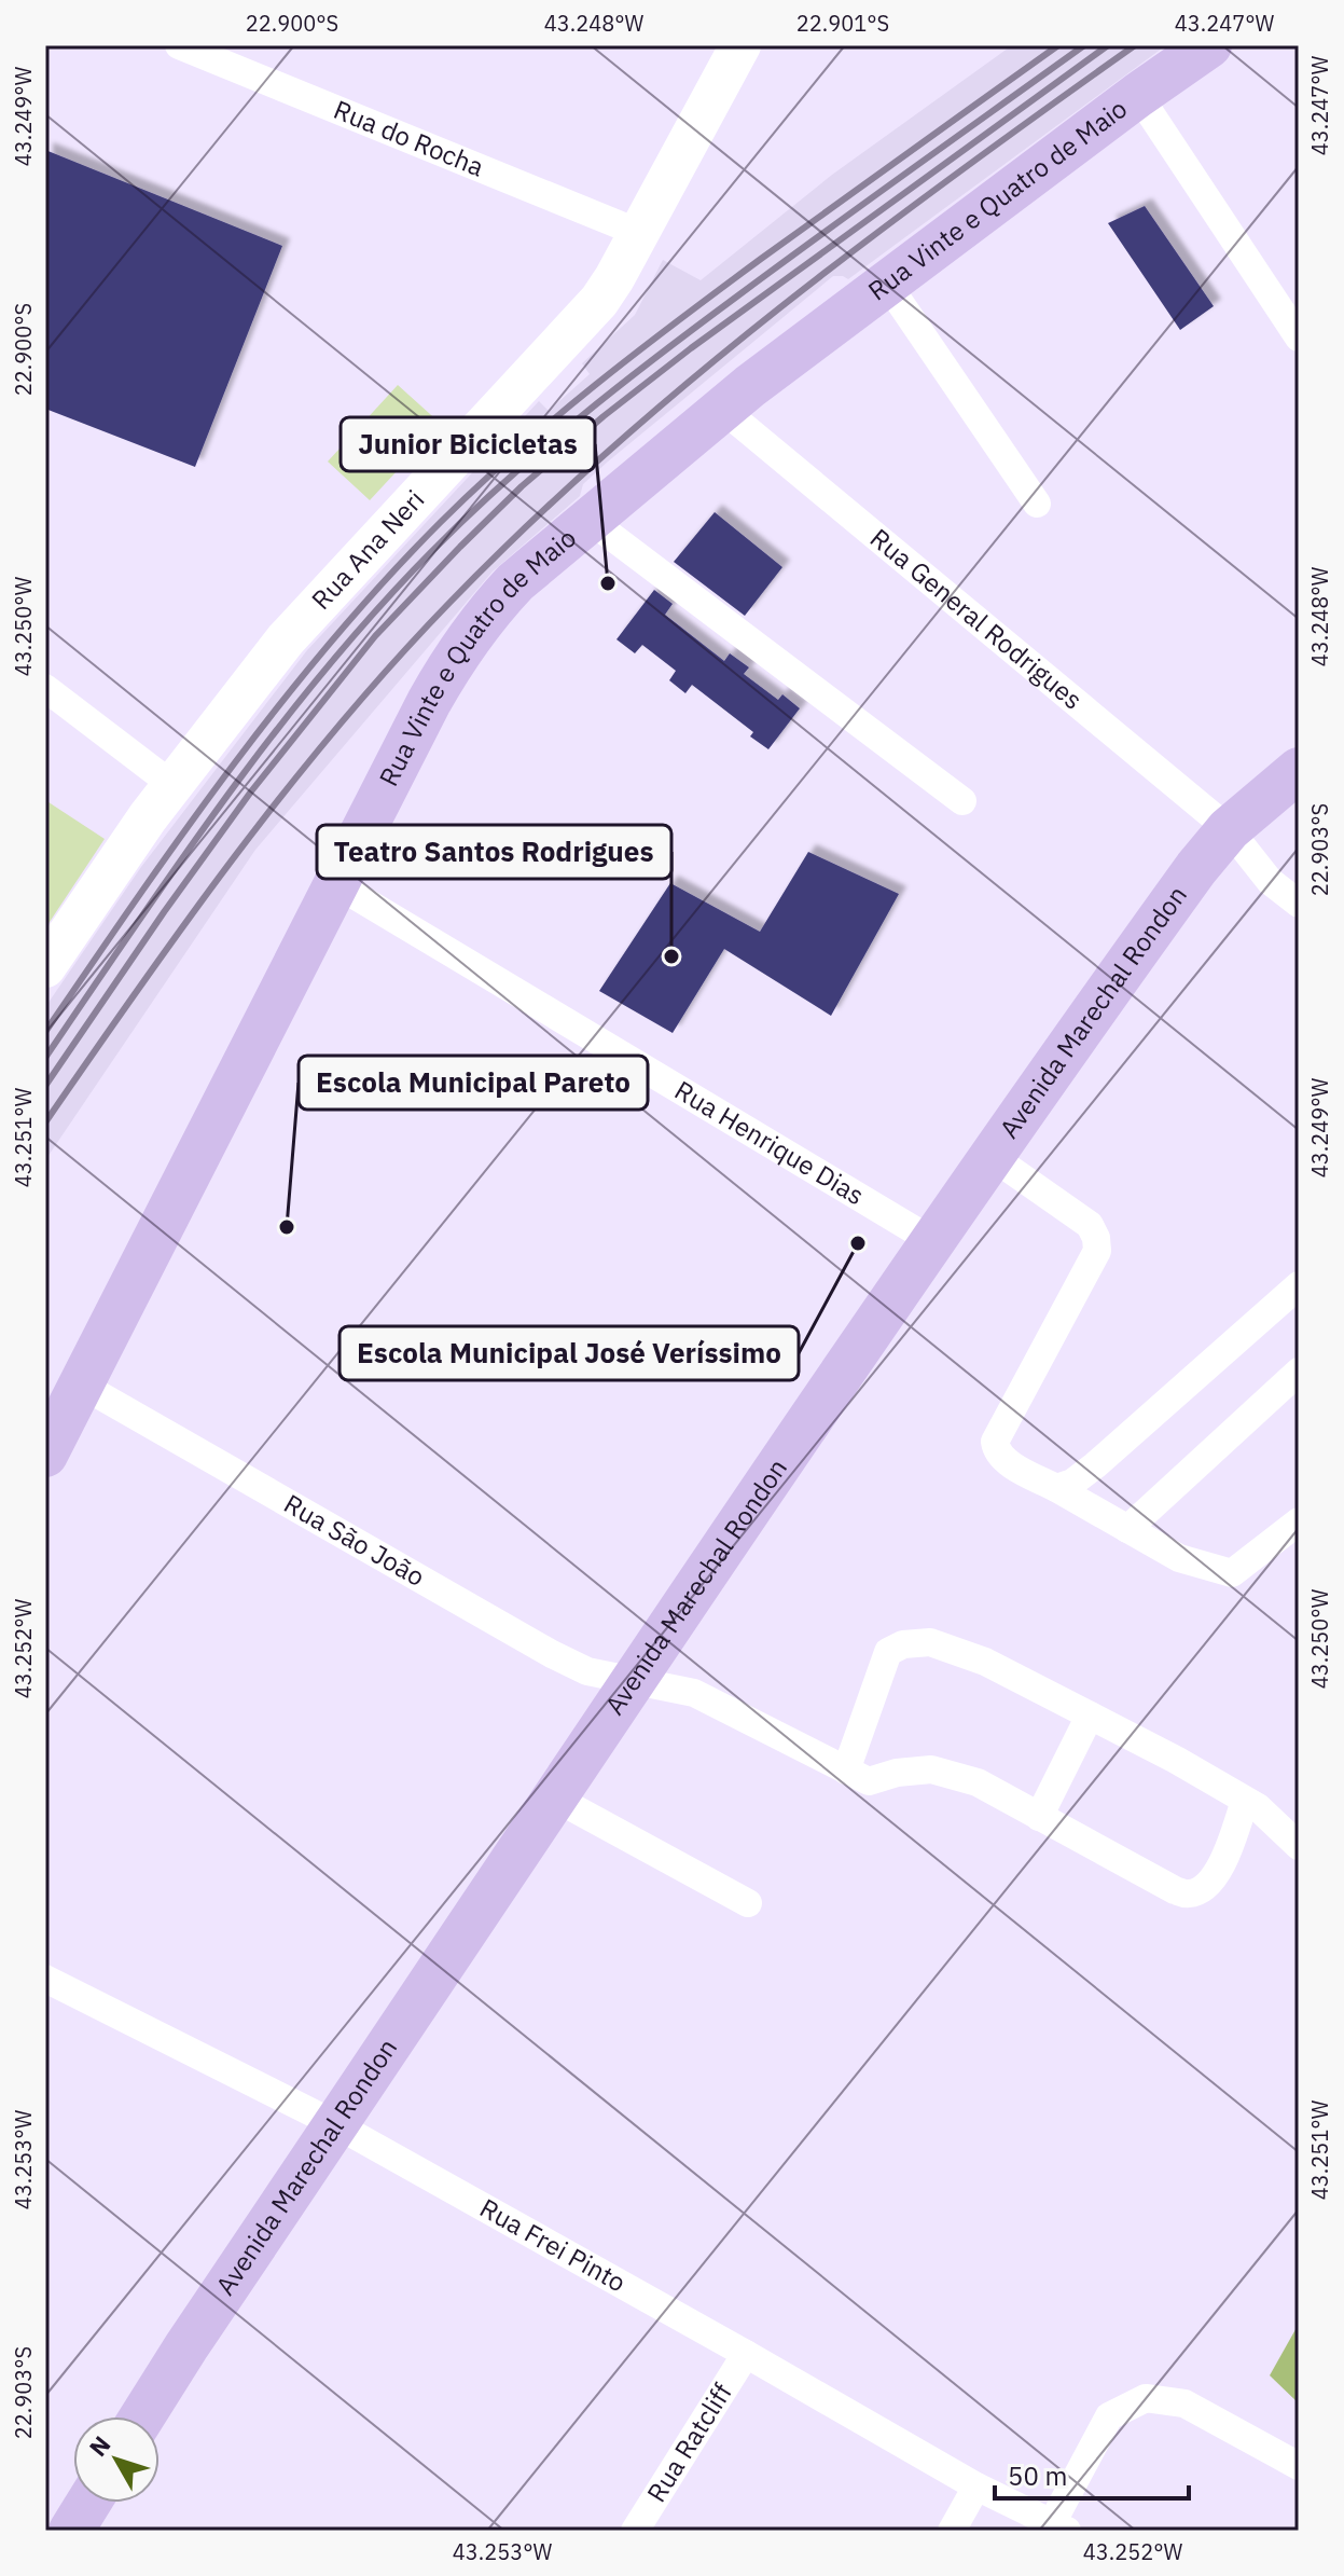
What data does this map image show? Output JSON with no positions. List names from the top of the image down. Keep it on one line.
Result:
{"streets":{"main road":["Rua Vinte e Quatro de Maio","Rua Ana Neri","Avenida Marechal Rondon"],"street":["Rua do Rocha","Rua General Rodrigues","Rua Henrique Dias","Rua São João","Rua Frei Pinto","Rua Ratcliff"]},"crossings":[["Rua do Rocha","Rua Ana Neri"],["Rua Vinte e Quatro de Maio","Rua General Rodrigues"],["Rua Vinte e Quatro de Maio","Rua Henrique Dias"],["Rua Vinte e Quatro de Maio","Rua São João"],["Rua General Rodrigues","Avenida Marechal Rondon"],["Avenida Marechal Rondon","Rua Henrique Dias"],["Avenida Marechal Rondon","Rua São João"],["Avenida Marechal Rondon","Rua Frei Pinto"],["Rua Frei Pinto","Rua Ratcliff"]],"places":["Junior Bicicletas","Teatro Santos Rodrigues","Escola Municipal Pareto","Escola Municipal José Veríssimo"],"scale_bar":"50 m","north":"top left","coordinates":["22.900°S","43.248°W","22.901°S","43.247°W","43.249°W","43.250°W","22.903°S","43.251°W","43.252°W","43.253°W"]}
